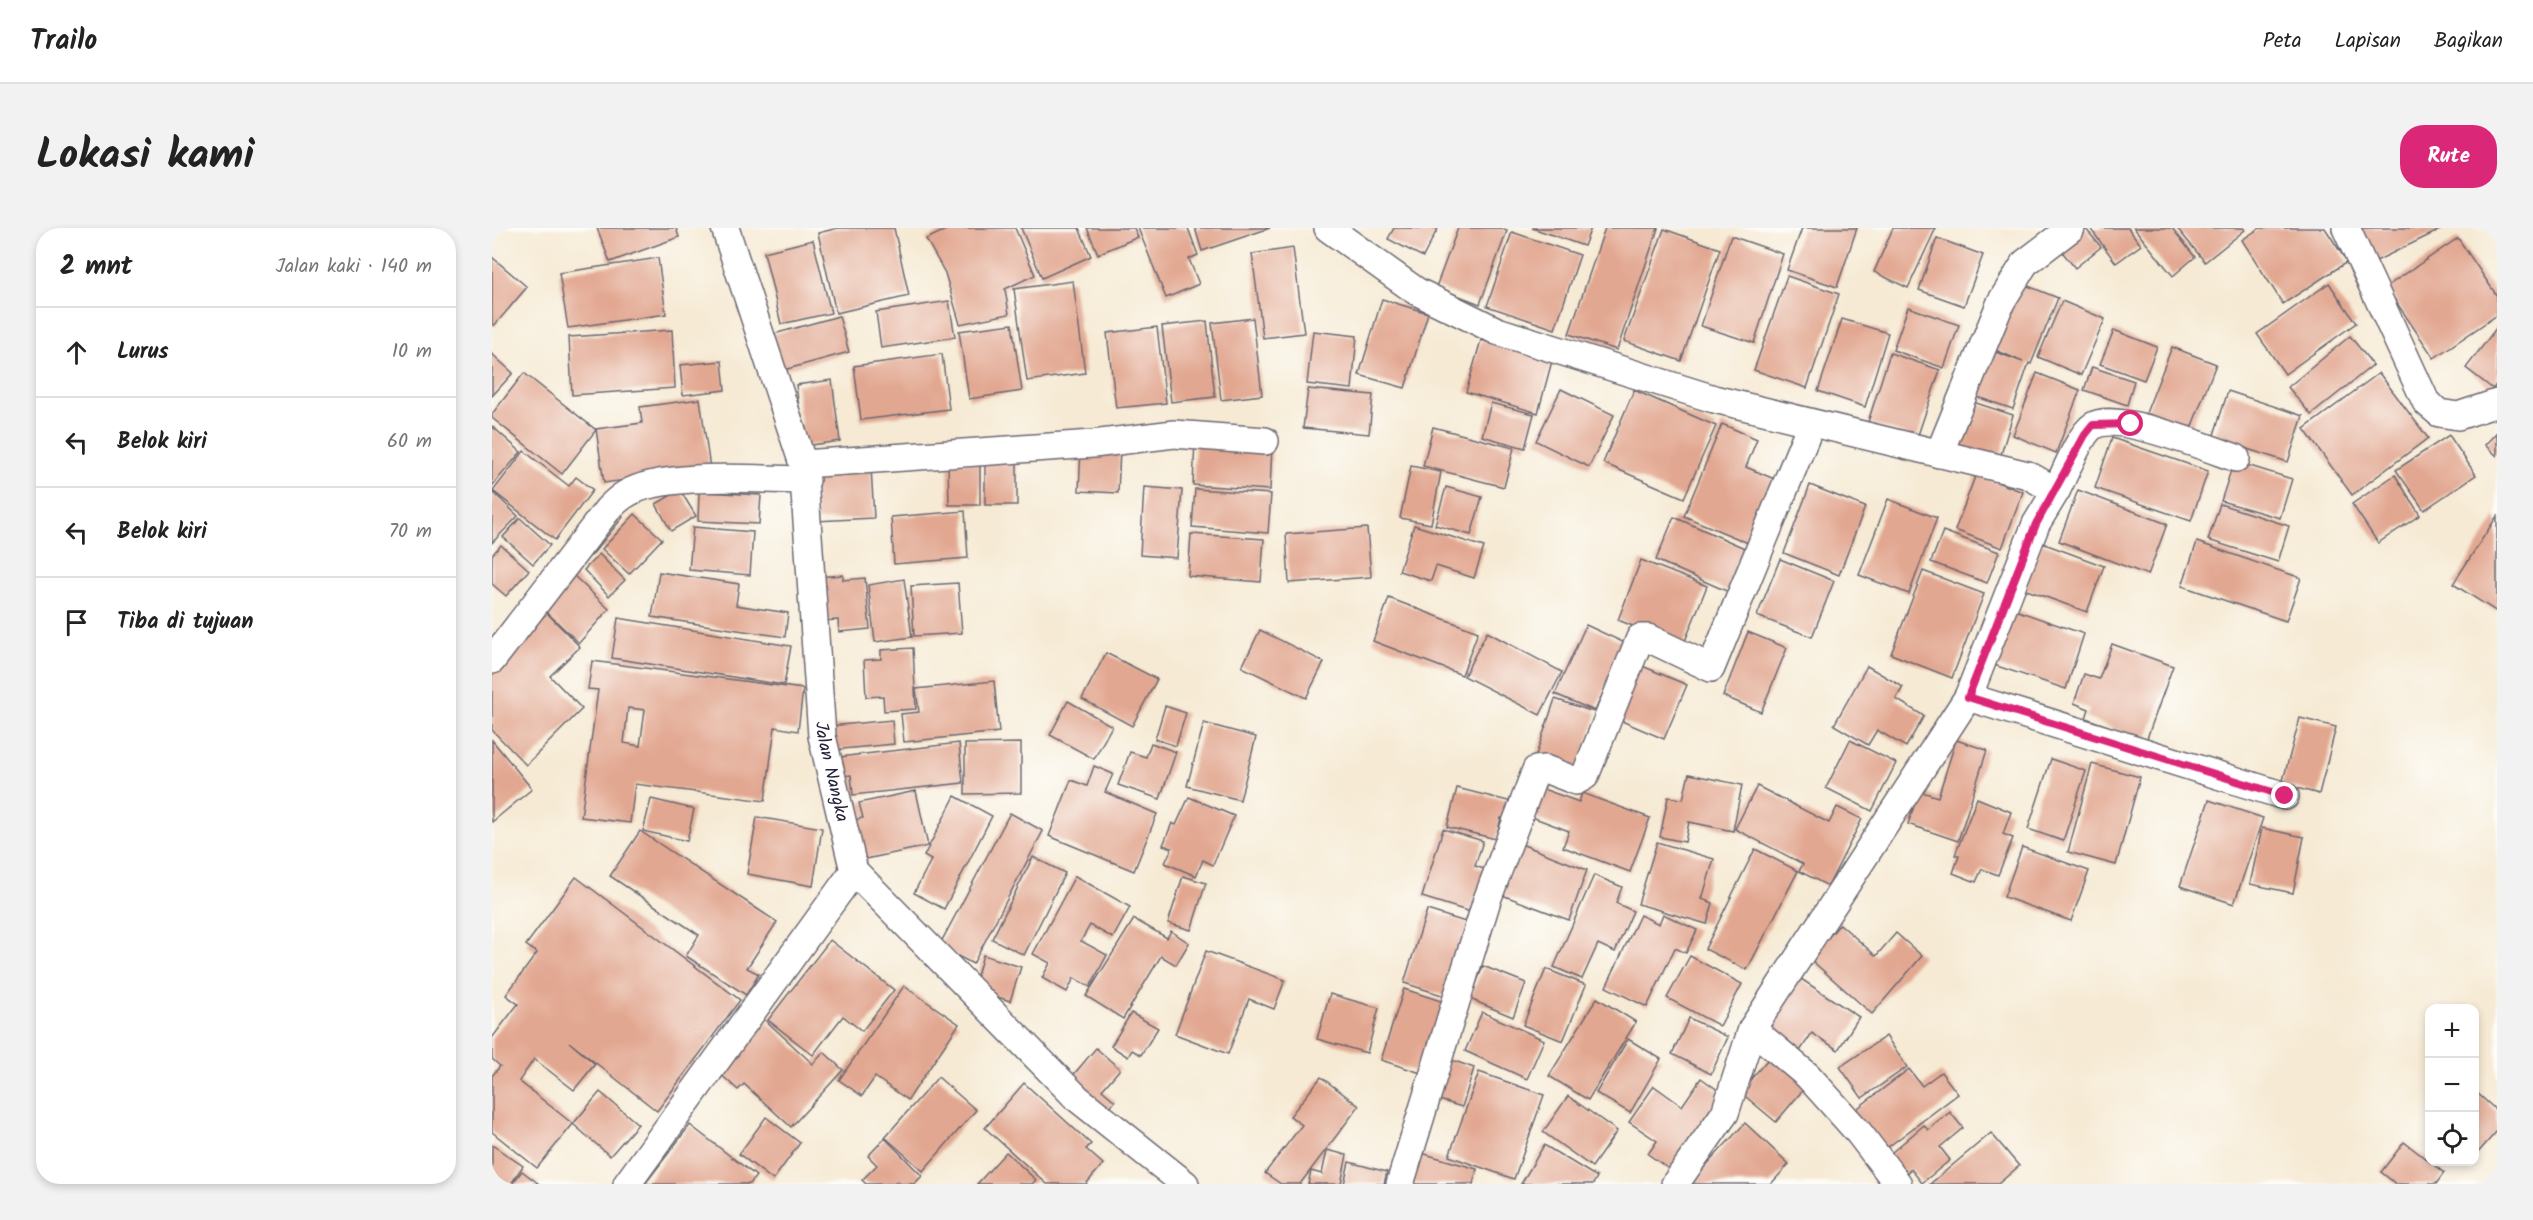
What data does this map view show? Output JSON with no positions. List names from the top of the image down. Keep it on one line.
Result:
{"streets":{"street":["Jalan Nangka"]},"page":{"header":"Trailo","nav":["Peta","Lapisan","Bagikan"],"title":"Lokasi kami","buttons":"Rute","heading":["2 mnt","Jalan kaki · 140 m"],"list":[["Lurus","10 m"],["Belok kiri","60 m"],["Belok kiri","70 m"],"Tiba di tujuan"],"map_buttons":["+","−"]}}
